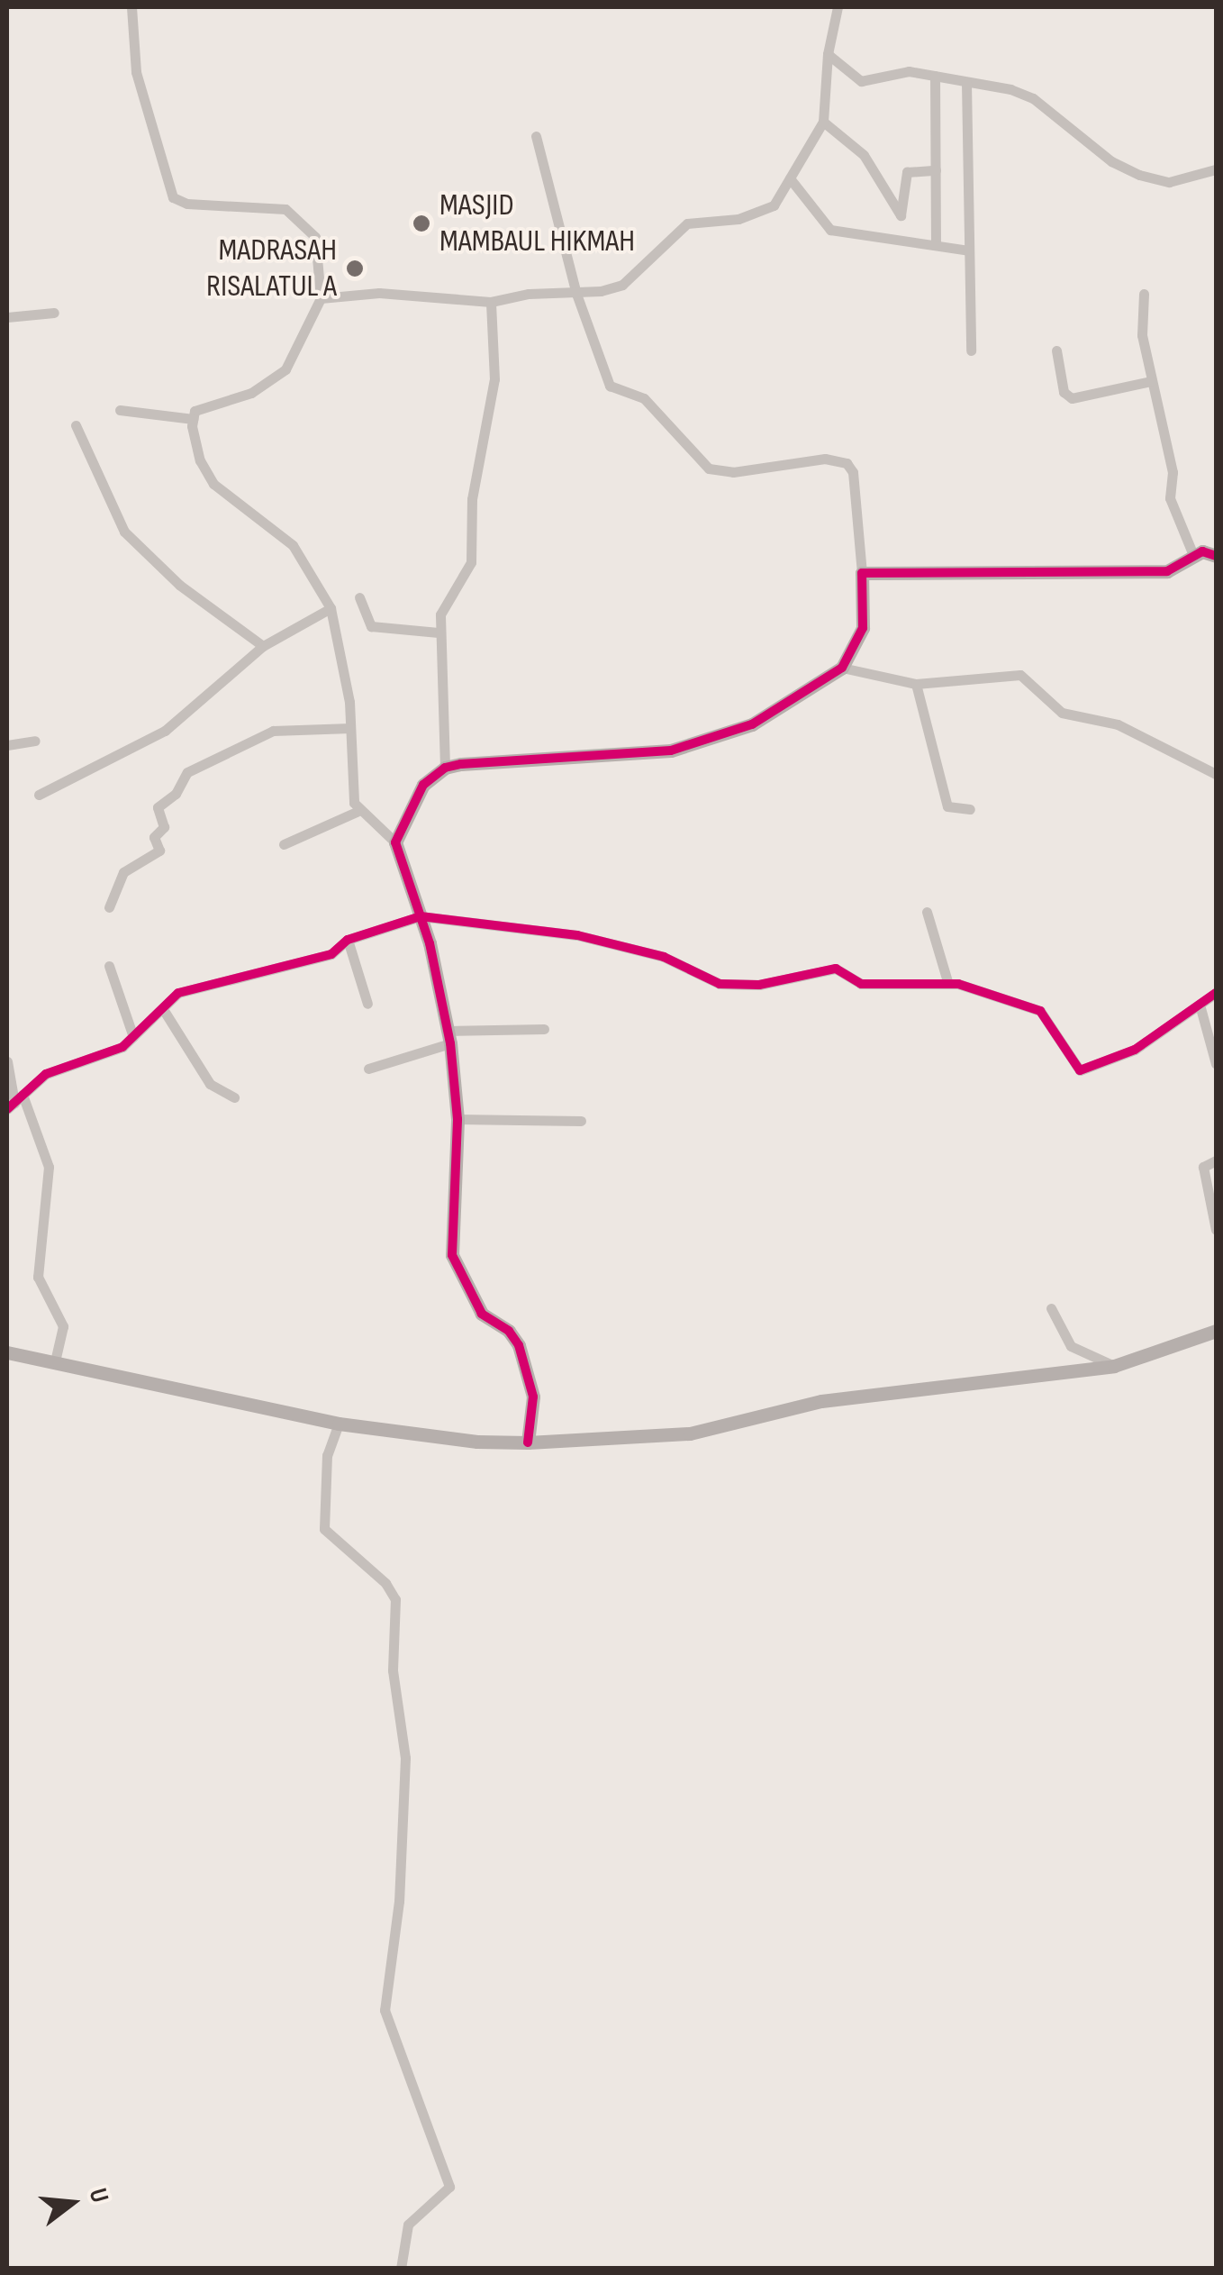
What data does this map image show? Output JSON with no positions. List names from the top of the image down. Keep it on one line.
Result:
{"places":["MASJID MAMBAUL HIKMAH","MADRASAH RISALATUL A"],"north":"right"}
